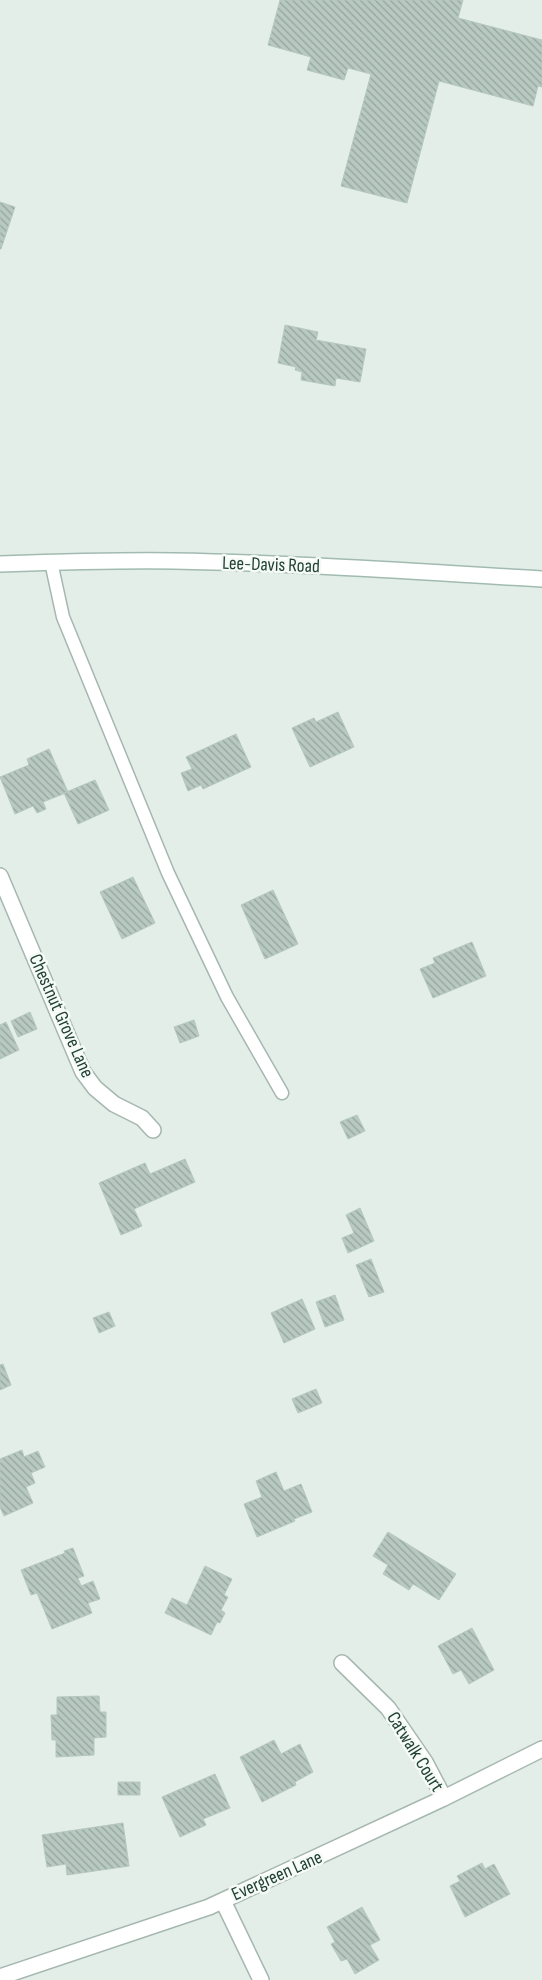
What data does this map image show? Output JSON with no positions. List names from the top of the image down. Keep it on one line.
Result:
{"streets":{"street":["Lee-Davis Road","Chestnut Grove Lane","Catwalk Court","Evergreen Lane"]},"crossings":[["Catwalk Court","Evergreen Lane"]]}
